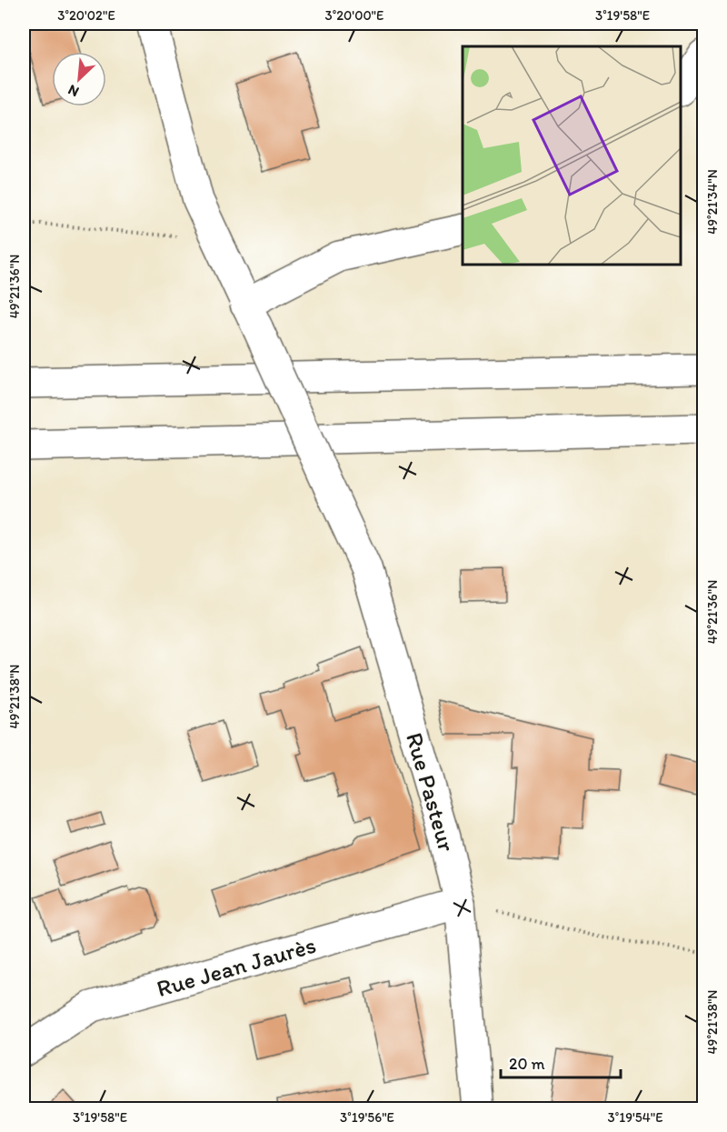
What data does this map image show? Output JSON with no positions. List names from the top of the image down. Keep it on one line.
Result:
{"streets":{"main road":["Rue Pasteur","Rue Jean Jaurès"]},"crossings":[["Rue Pasteur","Rue Jean Jaurès"]],"scale_bar":"20 m","north":"bottom left","coordinates":["3°20'02\"E","3°20'00\"E","3°19'58\"E","49°21'34\"N","49°21'36\"N","49°21'38\"N","3°19'56\"E","3°19'54\"E"]}
